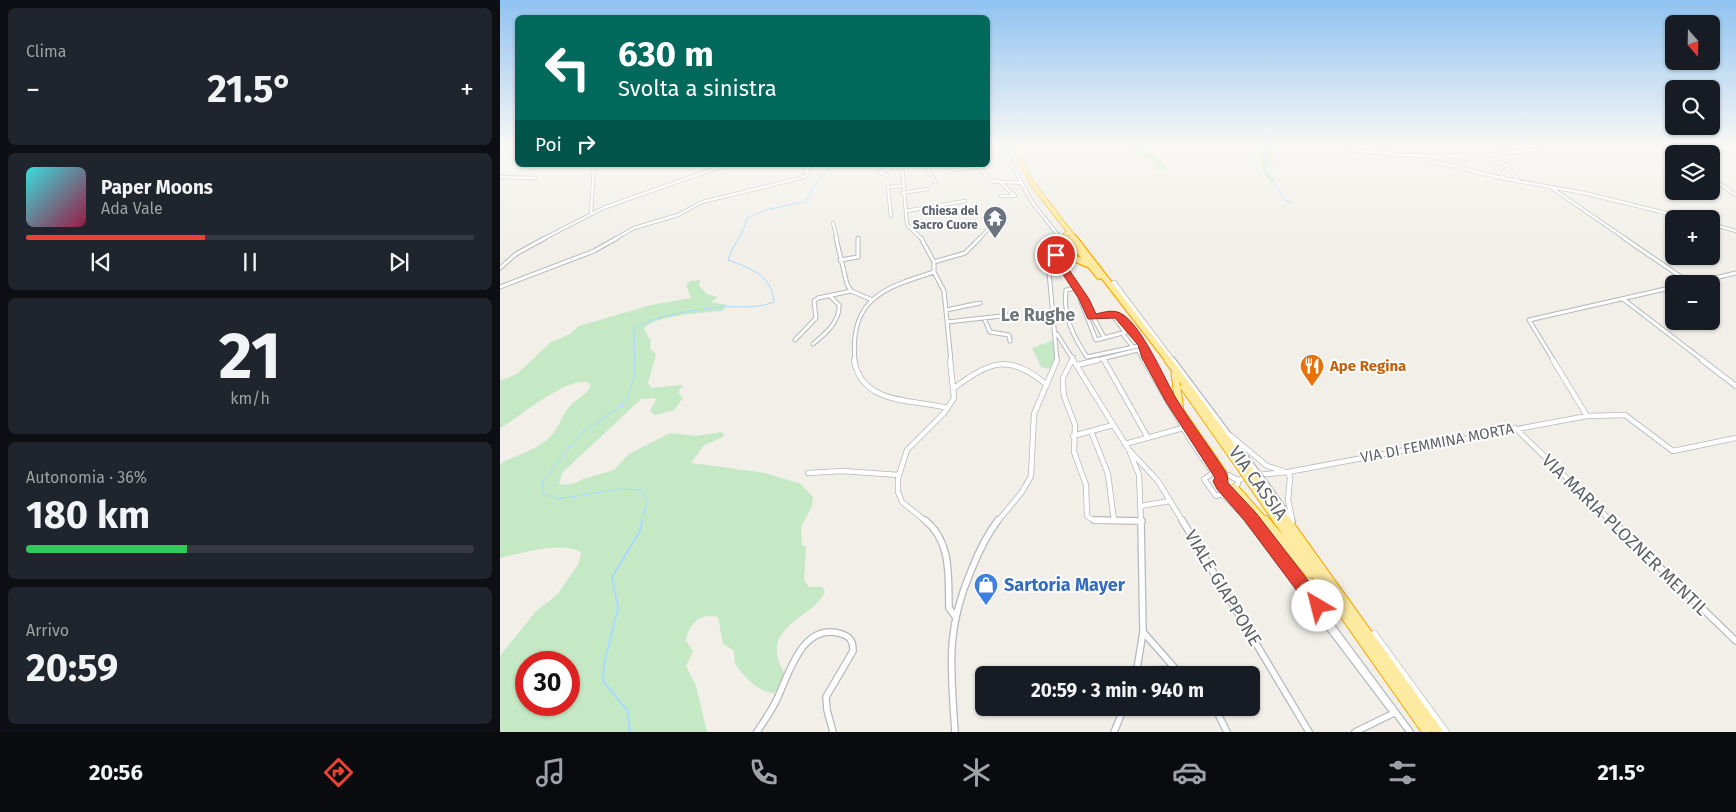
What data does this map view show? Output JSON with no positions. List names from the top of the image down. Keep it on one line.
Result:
{"streets":{"highway":["VIA CASSIA"],"street":["VIA DI FEMMINA MORTA","VIA MARIA PLOZNER MENTIL","VIALE GIAPPONE"]},"crossings":[["VIA DI FEMMINA MORTA","VIA MARIA PLOZNER MENTIL"]],"districts":["Le Rughe"],"places":{"temple":["Chiesa del Sacro Cuore"],"restaurant":["Ape Regina"],"shop":["Sartoria Mayer"]},"north":"bottom","page":{"tile":["Clima",["21","km/h"],["Autonomia · 36%","180 km"],["Arrivo","20:59"]],"map_buttons":["+","−"],"turn":["630 m","Svolta a sinistra"],"heat":["−","21.5°","+"],"then":"Poi","song":["Paper Moons","Ada Vale"],"limit":"30","trip":"20:59 · 3 min · 940 m","tabs":["20:56","21.5°"]}}
